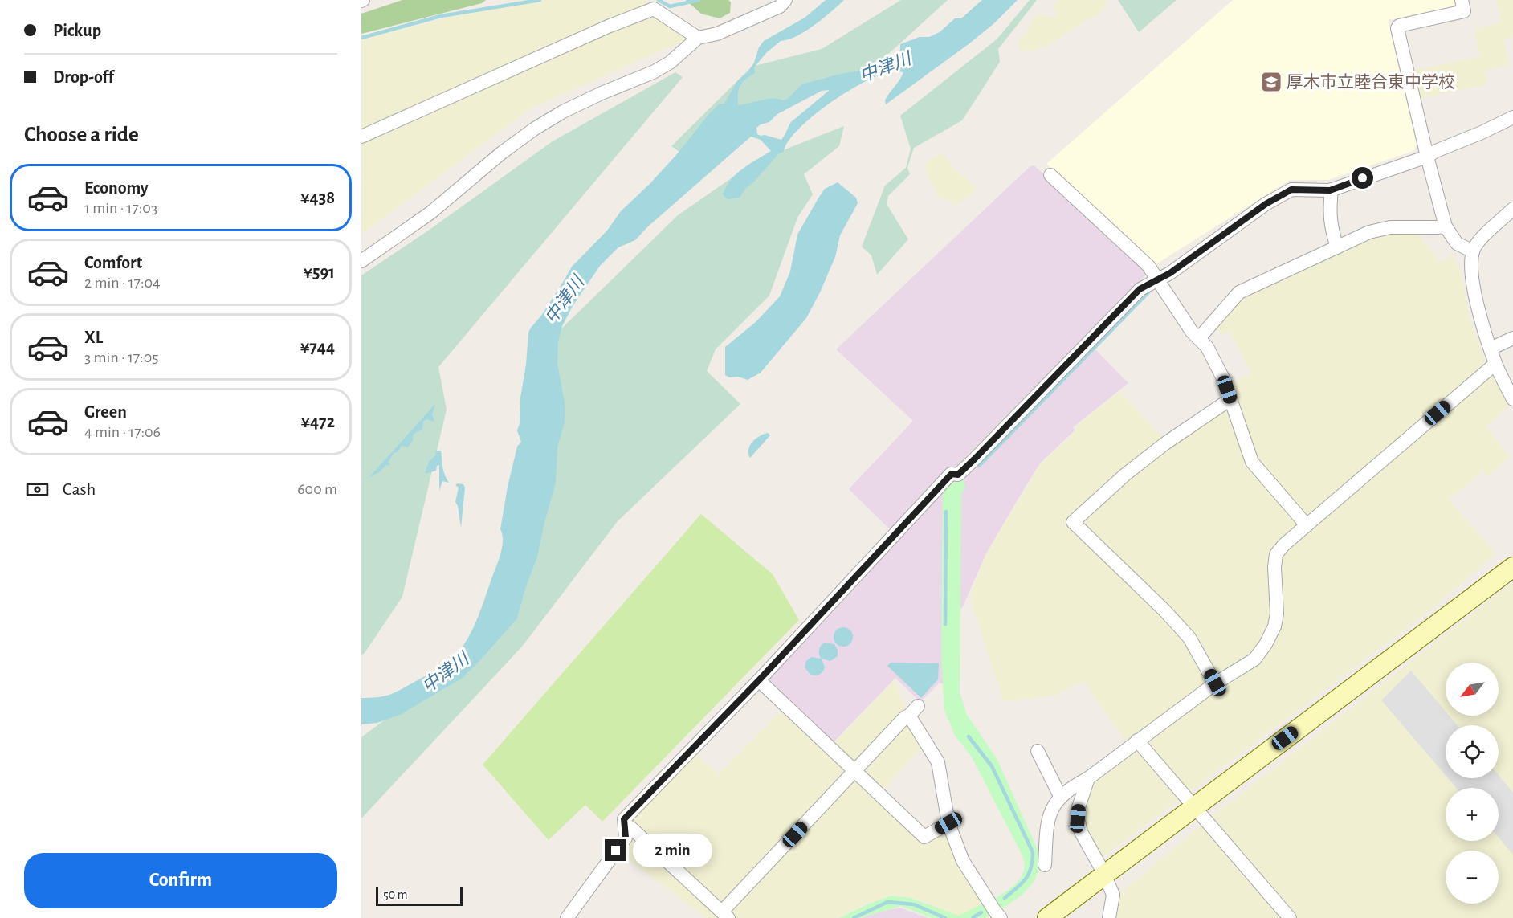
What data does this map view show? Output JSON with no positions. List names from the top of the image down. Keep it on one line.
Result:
{"water":["中津川"],"places":{"school or university":["厚木市立睦合東中学校"]},"scale_bar":"50 m","north":"bottom left","page":{"banner":["Pickup","Drop-off"],"heading":"Choose a ride","list":[{"name":"Economy","note":"1 min · 17:03","value":"¥438"},{"name":"Comfort","note":"2 min · 17:04","value":"¥591"},{"name":"XL","note":"3 min · 17:05","value":"¥744"},{"name":"Green","note":"4 min · 17:06","value":"¥472"}],"pay":["Cash","600 m"],"map_buttons":["+","−"],"bubble":"2 min","buttons":"Confirm","scale":"50 m"}}
